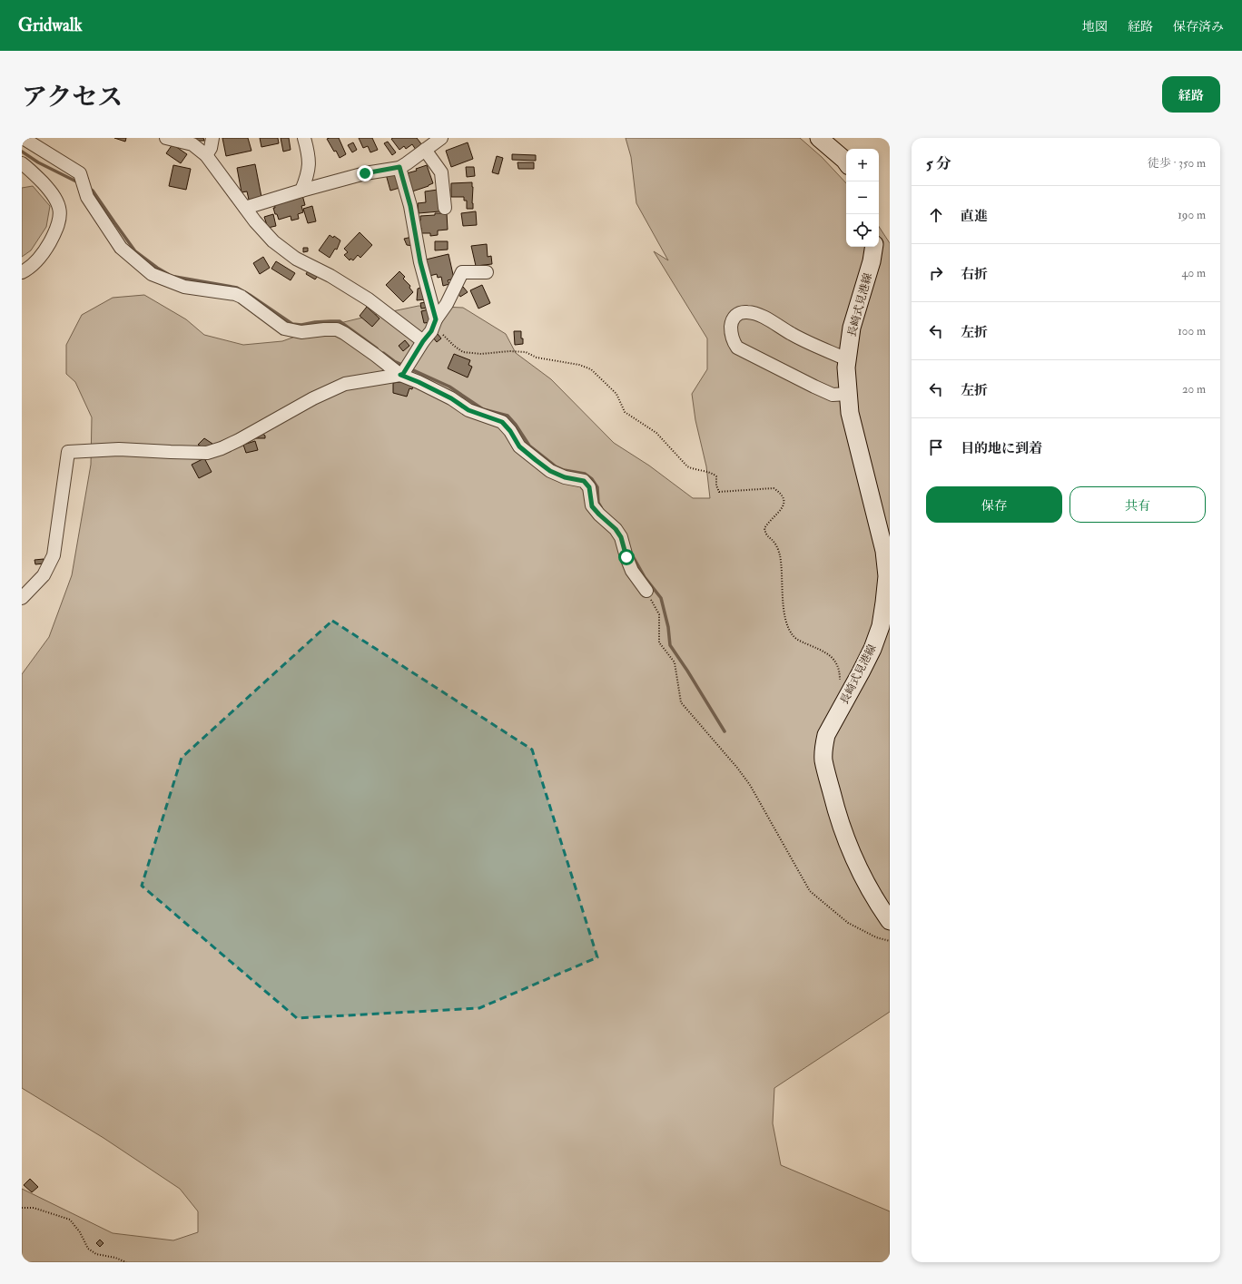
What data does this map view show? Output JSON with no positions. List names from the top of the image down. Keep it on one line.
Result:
{"streets":{"main road":["長崎式見港線"]},"page":{"header":"Gridwalk","nav":["地図","経路","保存済み"],"title":"アクセス","buttons":["経路",["保存","共有"]],"heading":["5 分","徒歩 · 350 m"],"map_buttons":["+","−"],"list":[["直進","190 m"],["右折","40 m"],["左折","100 m"],["左折","20 m"],"目的地に到着"]}}
